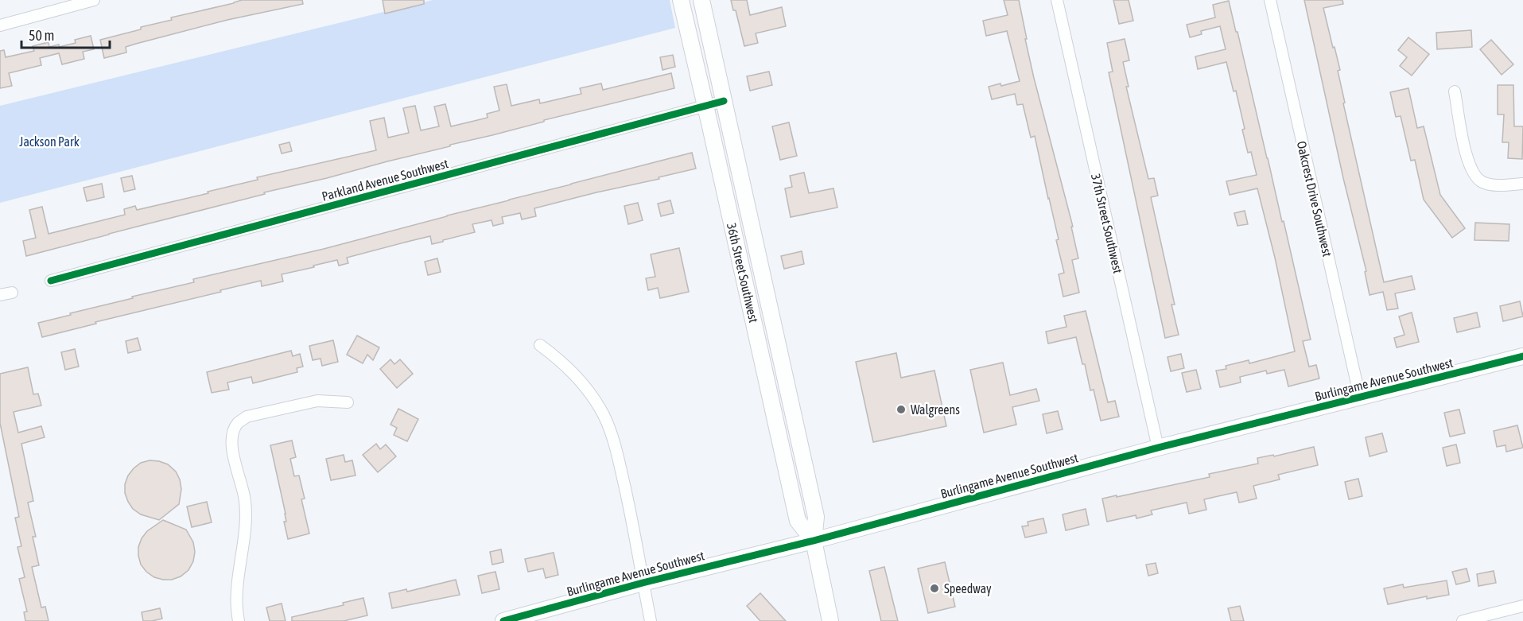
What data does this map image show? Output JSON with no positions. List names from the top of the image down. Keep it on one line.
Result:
{"streets":{"street":["Parkland Avenue Southwest","Oakcrest Drive Southwest","37th Street Southwest","36th Street Southwest","Burlingame Avenue Southwest"]},"crossings":[["Parkland Avenue Southwest","36th Street Southwest"],["Oakcrest Drive Southwest","Burlingame Avenue Southwest"],["37th Street Southwest","Burlingame Avenue Southwest"],["36th Street Southwest","Burlingame Avenue Southwest"]],"parks":["Jackson Park"],"places":["Walgreens","Speedway"],"scale_bar":"50 m"}
